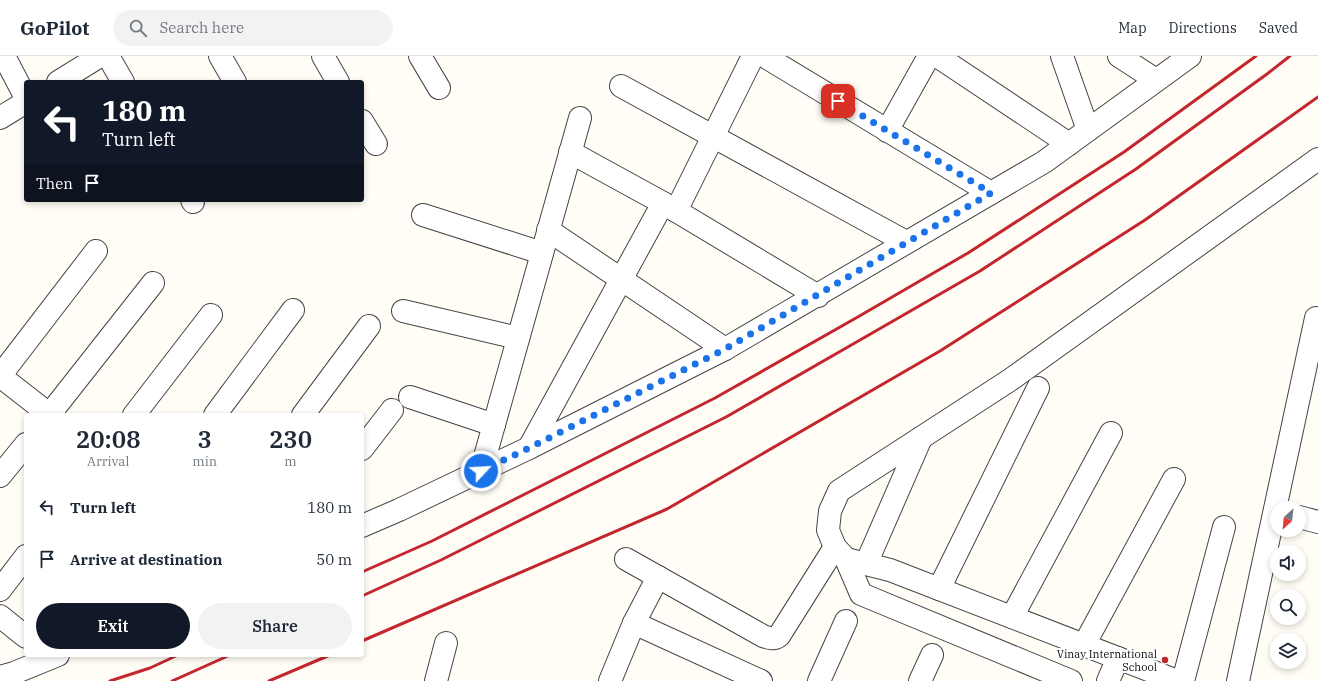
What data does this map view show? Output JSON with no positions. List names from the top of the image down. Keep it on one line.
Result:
{"places":["Vinay International School"],"north":"bottom left","page":{"header":"GoPilot","search":"Search here","nav":["Map","Directions","Saved"],"turn":["180 m","Turn left"],"then":"Then","eta":["20:08","Arrival","3","min","230","m"],"list":[{"name":"Turn left","value":"180 m"},{"name":"Arrive at destination","value":"50 m"}],"buttons":["Exit","Share"]}}
